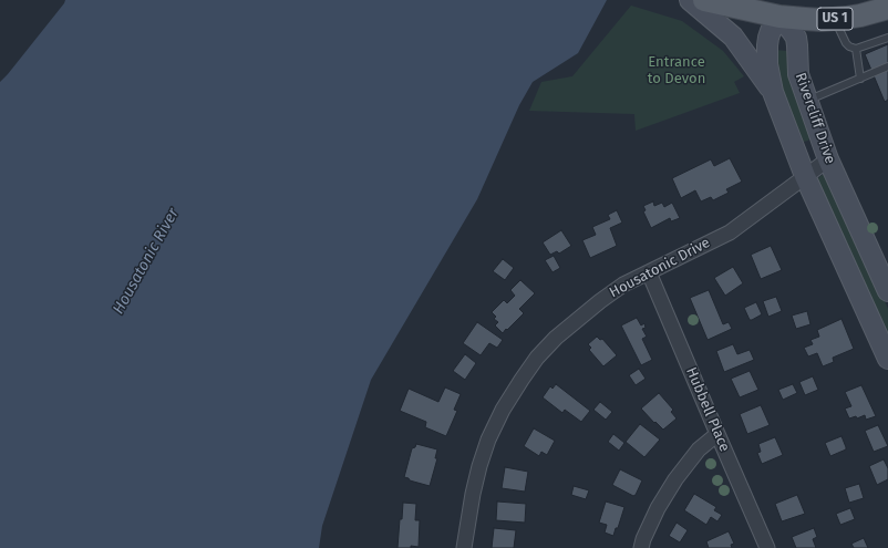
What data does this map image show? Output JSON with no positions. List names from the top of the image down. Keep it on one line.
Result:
{"streets":{"main road":["US 1"],"street":["Rivercliff Drive","Housatonic Drive","Hubbell Place"]},"crossings":[["US 1","Rivercliff Drive"],["Rivercliff Drive","Housatonic Drive"],["Housatonic Drive","Hubbell Place"]],"water":["Housatonic River"],"parks":["Entrance to Devon"]}
